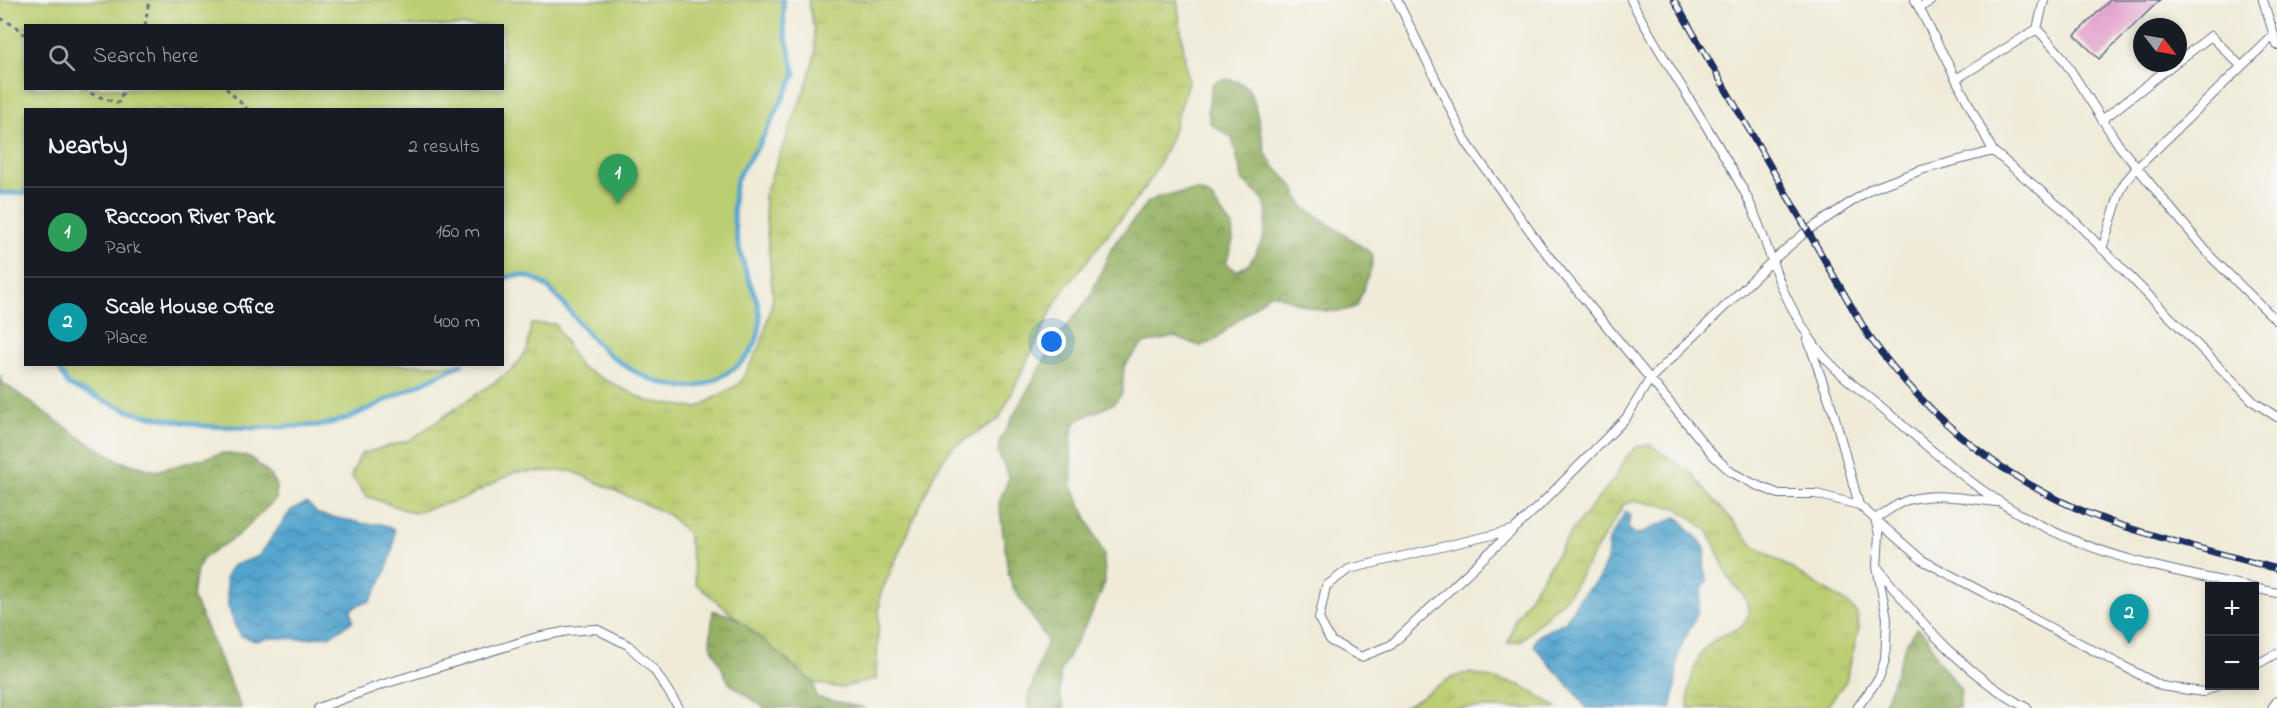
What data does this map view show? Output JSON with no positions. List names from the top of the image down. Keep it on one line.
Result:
{"north":"bottom right","page":{"search":"Search here","heading":["Nearby","2 results"],"pins":["1","2"],"list":[{"mark":"1","name":"Raccoon River Park","note":"Park","value":"160 m"},{"mark":"2","name":"Scale House Office","note":"Place","value":"400 m"}],"map_buttons":["+","−"]}}
